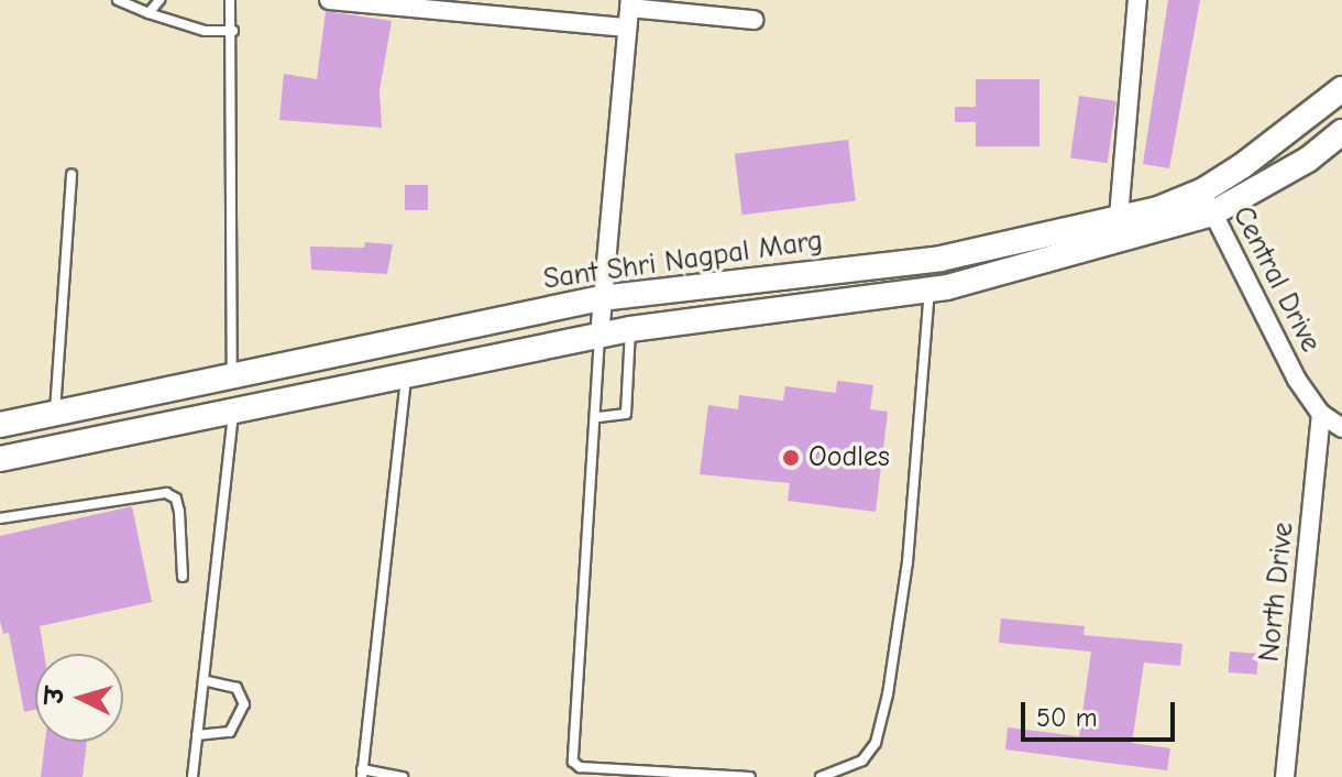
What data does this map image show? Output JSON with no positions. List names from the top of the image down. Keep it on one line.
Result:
{"streets":{"main road":["Sant Shri Nagpal Marg"],"street":["Central Drive","North Drive"]},"crossings":[["Sant Shri Nagpal Marg","Central Drive"],["Central Drive","North Drive"]],"places":["Oodles"],"scale_bar":"50 m","north":"left"}
